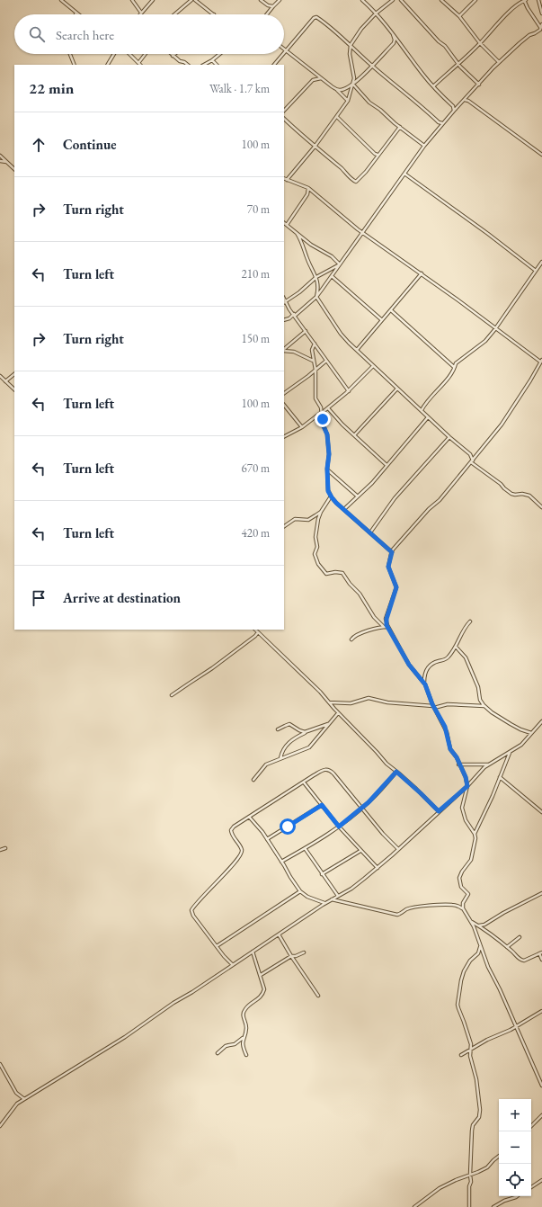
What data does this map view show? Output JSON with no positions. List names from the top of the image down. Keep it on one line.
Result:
{"page":{"search":"Search here","heading":["22 min","Walk · 1.7 km"],"list":[["Continue","100 m"],["Turn right","70 m"],["Turn left","210 m"],["Turn right","150 m"],["Turn left","100 m"],["Turn left","670 m"],["Turn left","420 m"],"Arrive at destination"],"map_buttons":["+","−"]}}
